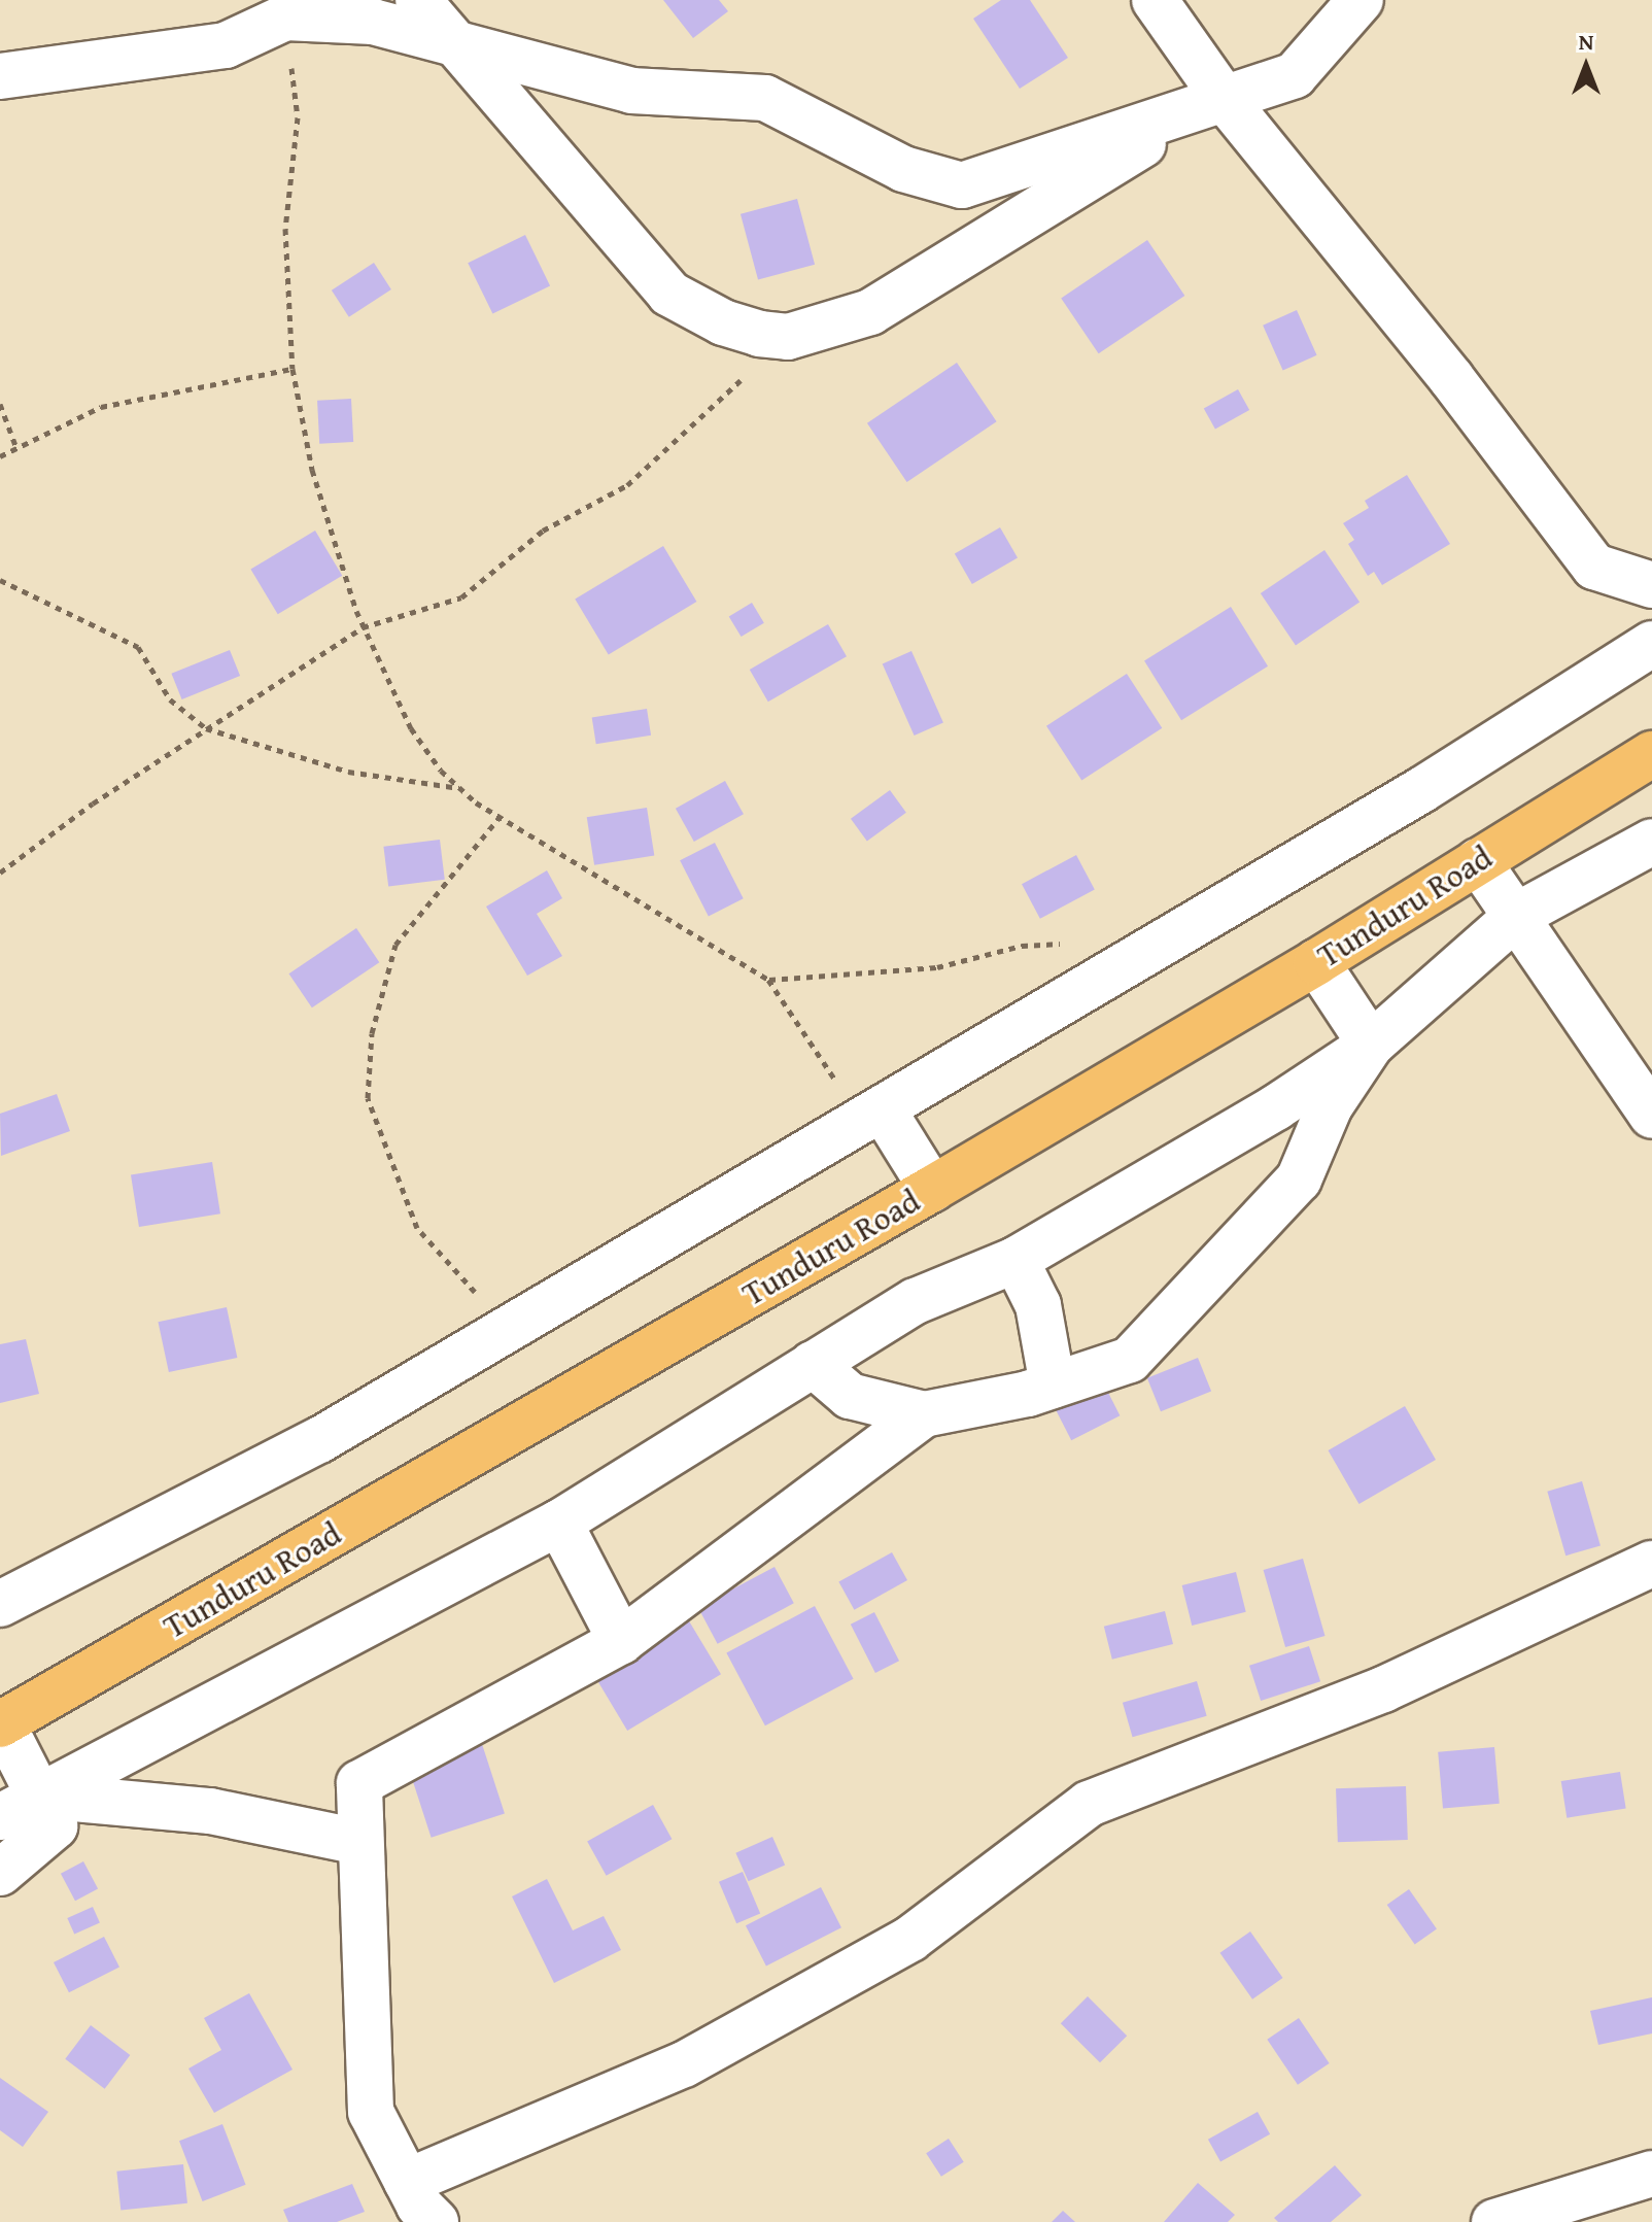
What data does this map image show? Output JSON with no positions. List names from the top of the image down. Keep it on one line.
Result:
{"streets":{"highway":["Tunduru Road"]},"north":"top"}
